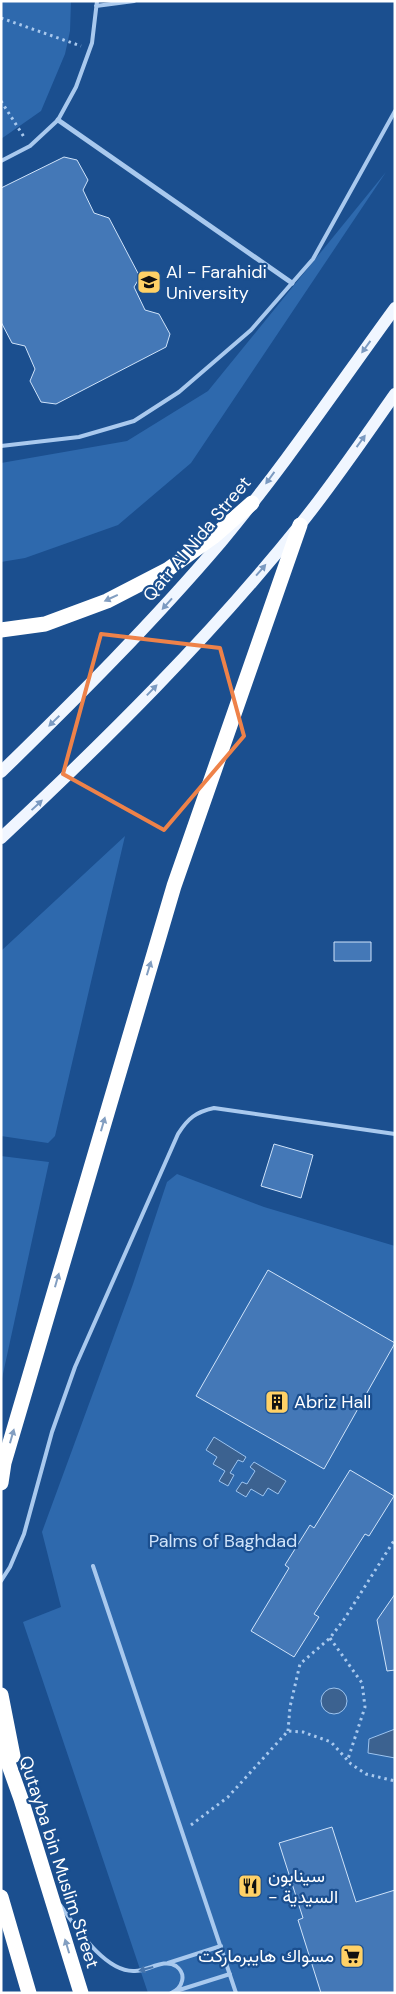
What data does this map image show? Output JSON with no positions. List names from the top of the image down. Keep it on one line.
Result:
{"streets":{"highway":["Qutayba bin Muslim Street"],"main road":["Qatr Al Nida Street"]},"parks":["Palms of Baghdad"],"places":{"school or university":["Al - Farahidi University"],"building":["Abriz Hall"],"restaurant":["سينابون - السيدية"],"supermarket":["مسواك هايبرماركت"]}}
